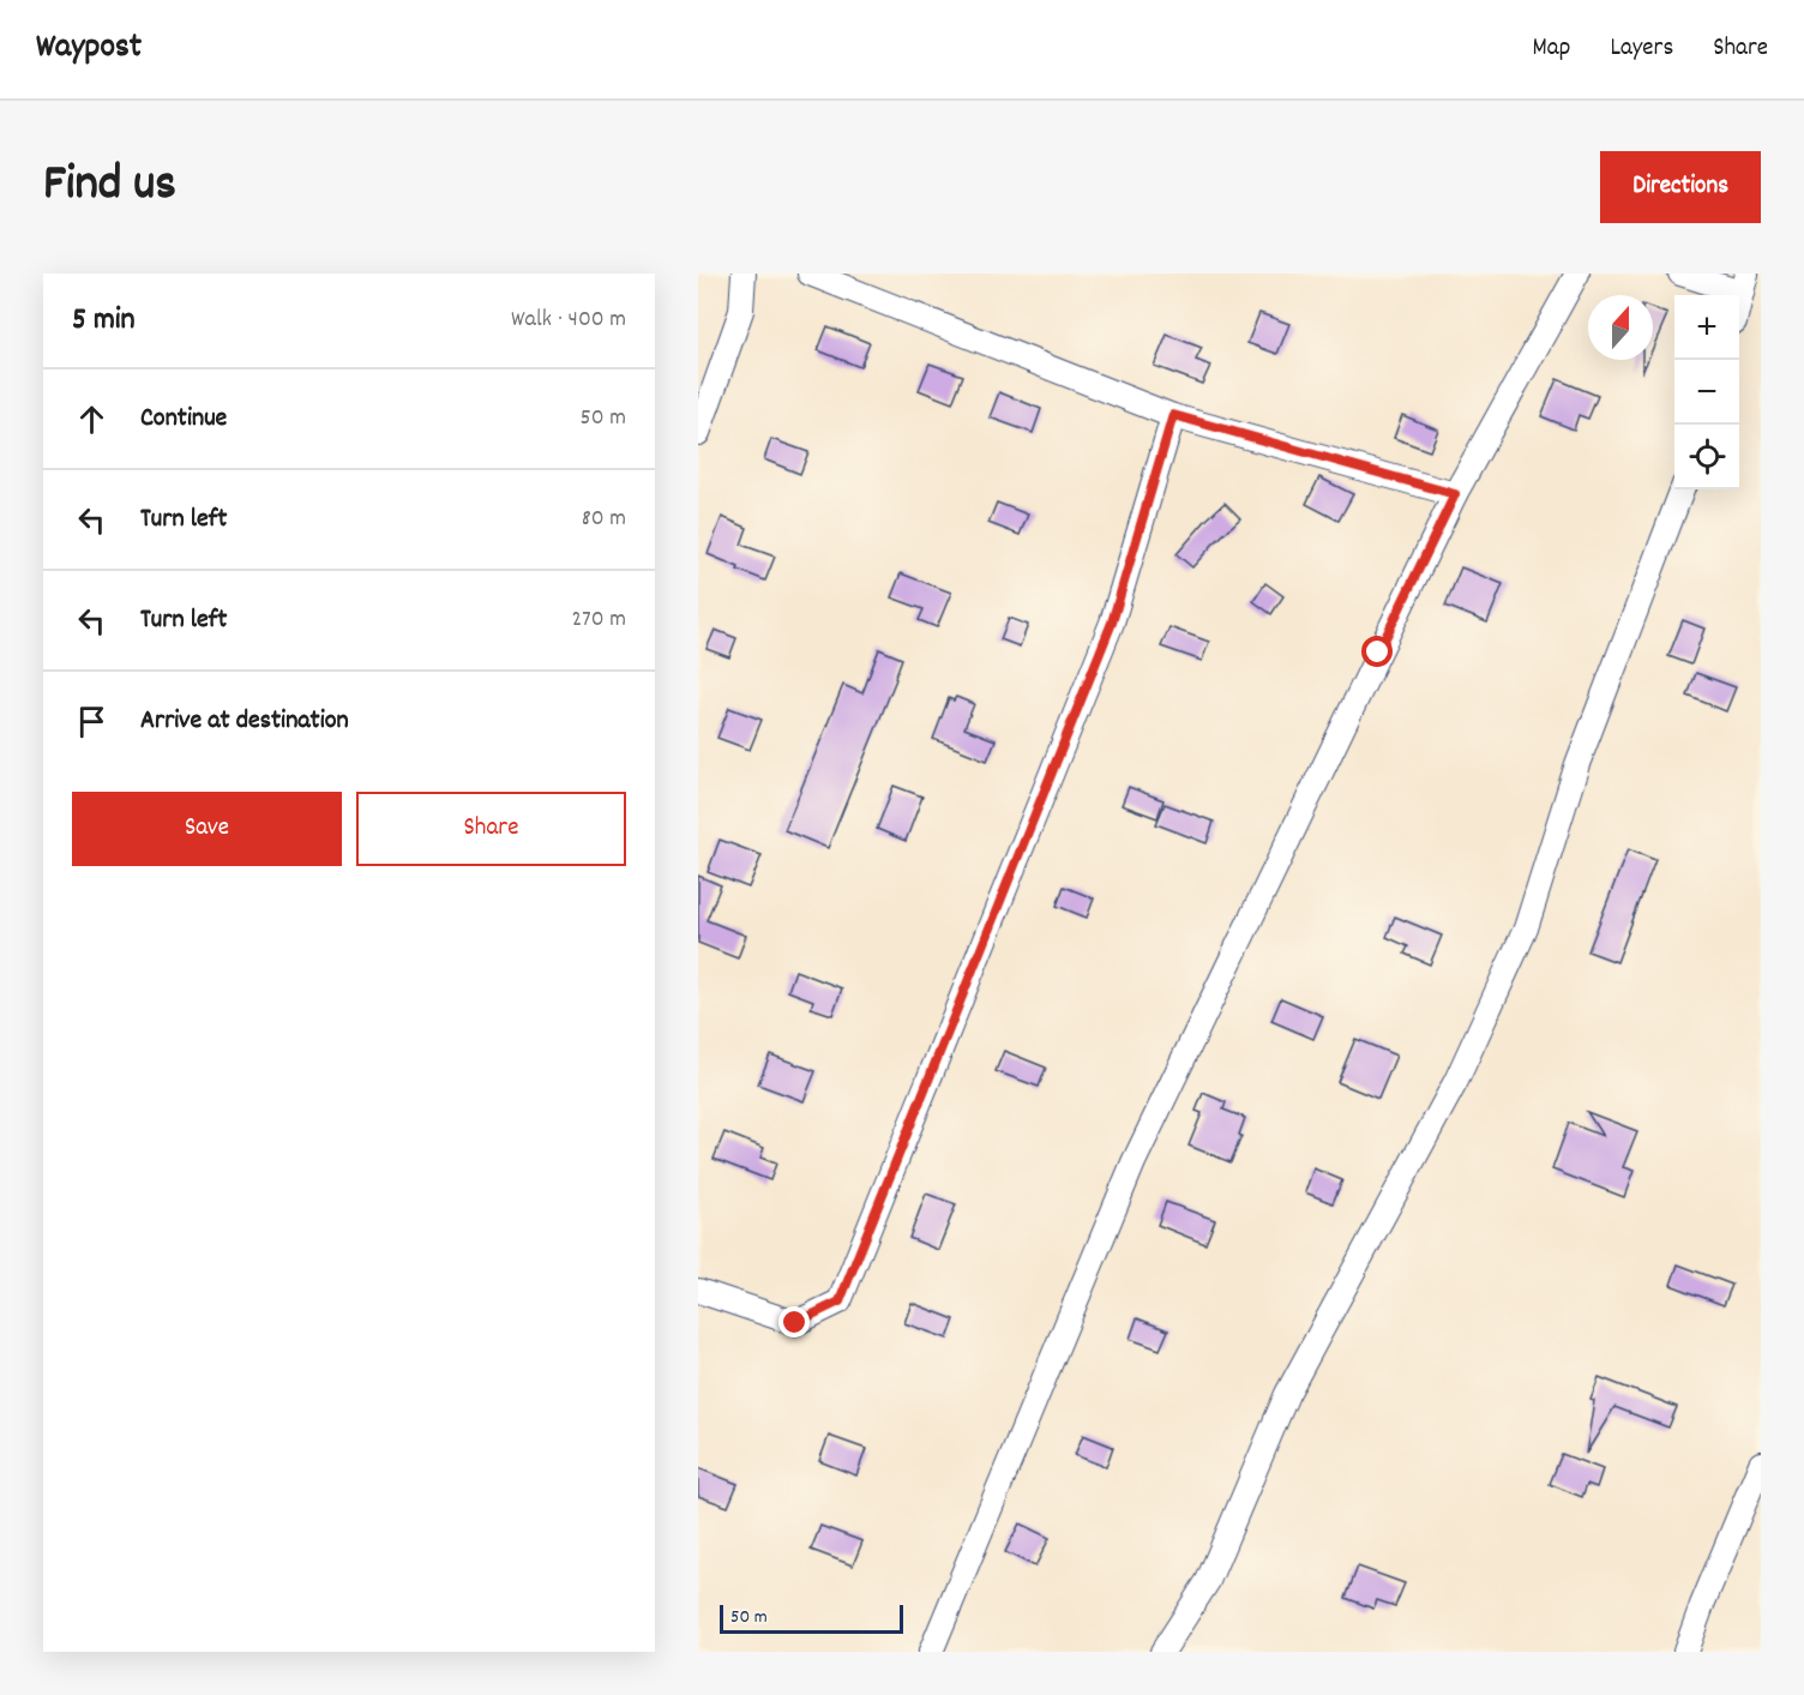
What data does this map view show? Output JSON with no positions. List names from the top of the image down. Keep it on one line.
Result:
{"scale_bar":"50 m","north":"top","page":{"header":"Waypost","nav":["Map","Layers","Share"],"title":"Find us","buttons":["Directions",["Save","Share"]],"heading":["5 min","Walk · 400 m"],"map_buttons":["+","−"],"list":[["Continue","50 m"],["Turn left","80 m"],["Turn left","270 m"],"Arrive at destination"],"scale":"50 m"}}
